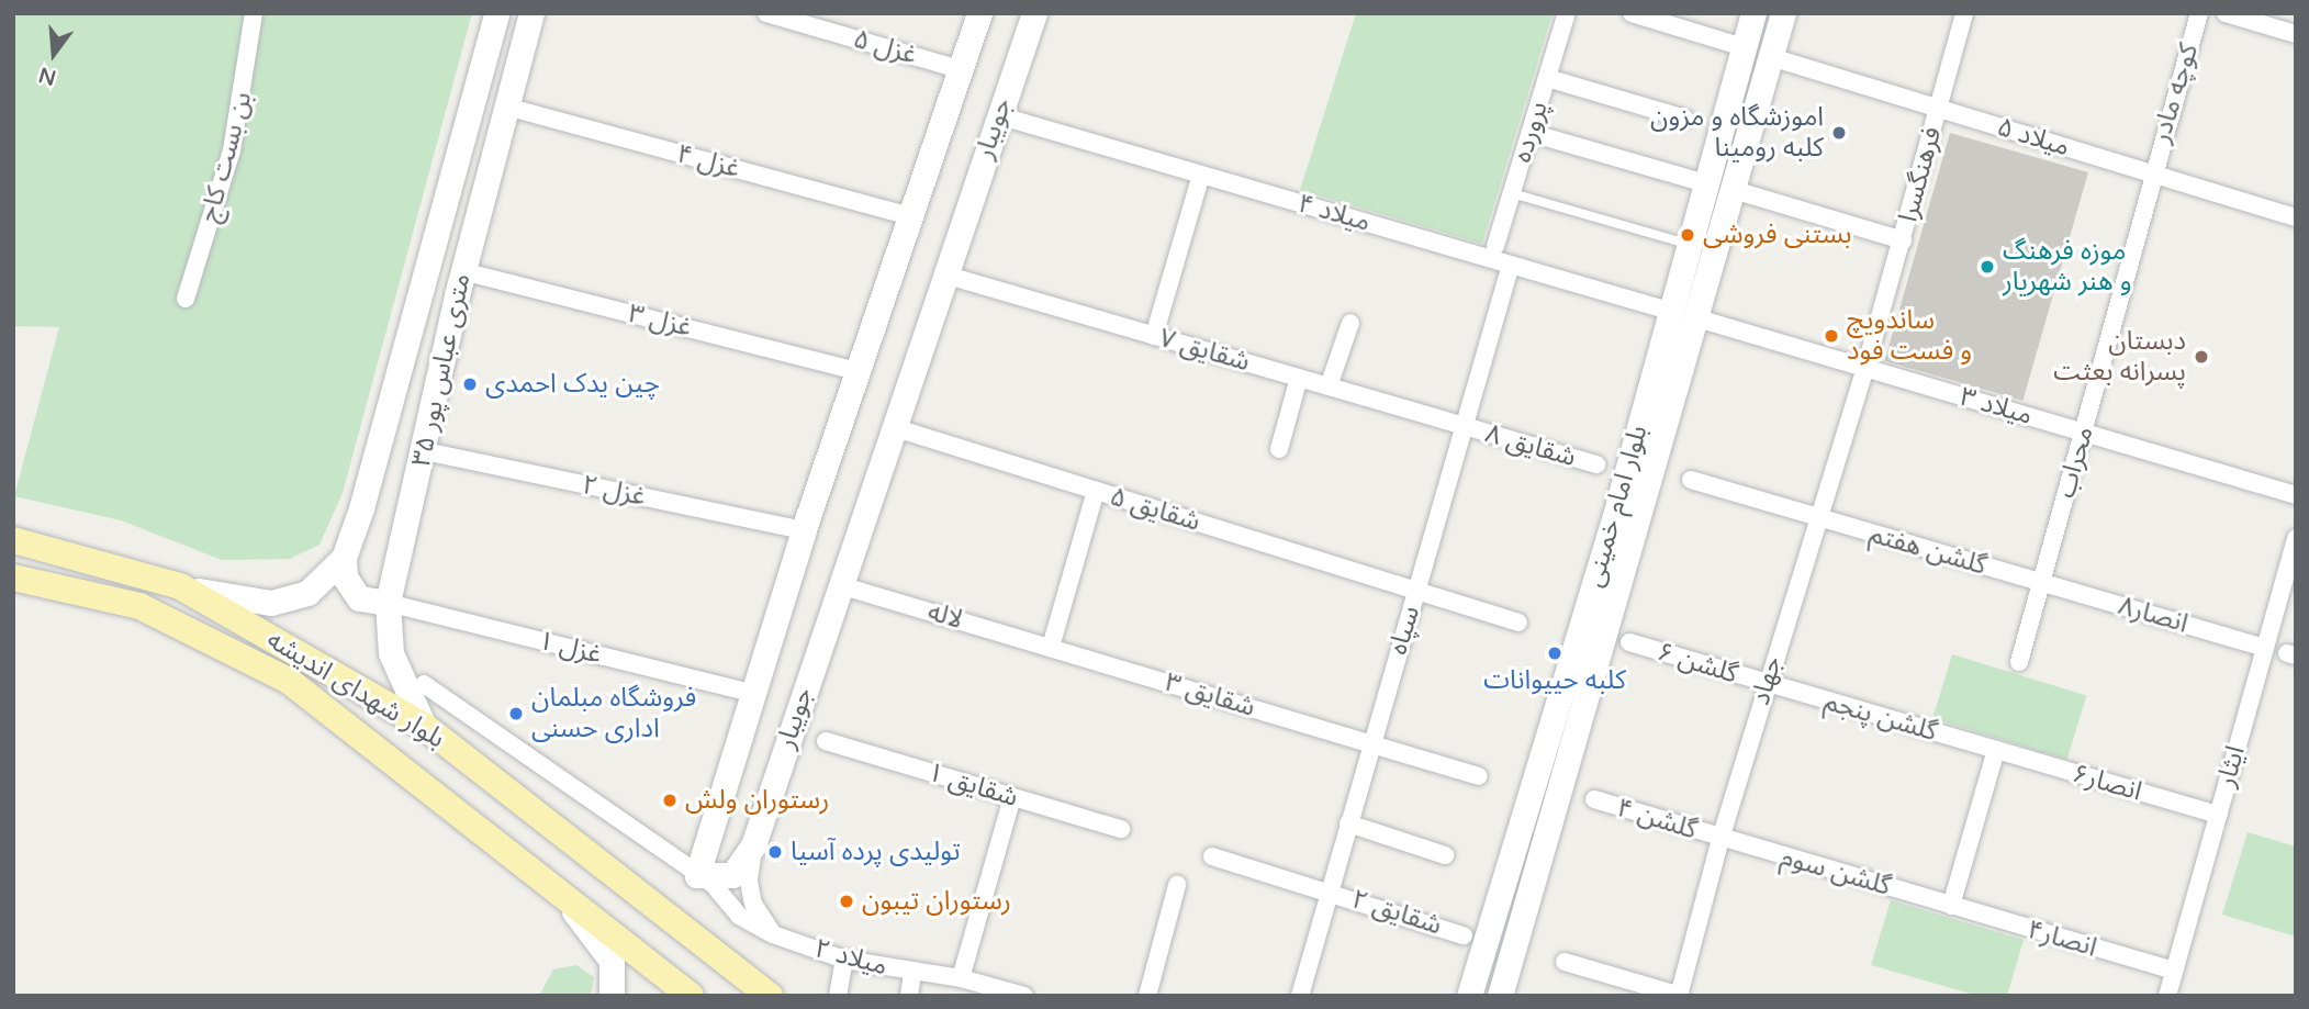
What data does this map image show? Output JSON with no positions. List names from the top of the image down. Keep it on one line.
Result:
{"streets":{"main road":["بلوار شهدای اندیشه"],"street":["غزل ۵","کوچه مادر","جویبار","پرورده","میلاد ۵","بن بست کاج","غزل ۴","فرهنگسرا","میلاد ۴","غزل ۳","شقایق ۷","۳۵ متری عباس پور","میلاد ۳","شقایق ۸","محراب","غزل ۲","بلوار امام خمینی","شقایق ۵","گلشن هفتم","انصار۸","لاله","سپاه","غزل ۱","گلشن ۶","جهاد","شقایق ۳","گلشن پنجم","ایثار","انصار۶","شقایق ۱","گلشن ۴","گلشن سوم","شقایق ۲","انصار۴","میلاد ۲"]},"crossings":[["غزل ۵","جویبار"],["کوچه مادر","میلاد ۵"],["کوچه مادر","محراب"],["جویبار","غزل ۴"],["جویبار","میلاد ۴"],["جویبار","غزل ۳"],["جویبار","شقایق ۷"],["جویبار","غزل ۲"],["جویبار","شقایق ۵"],["جویبار","لاله"],["جویبار","غزل ۱"],["جویبار","میلاد ۲"],["میلاد ۵","فرهنگسرا"],["میلاد ۵","محراب"],["میلاد ۵","بلوار امام خمینی"],["غزل ۴","۳۵ متری عباس پور"],["فرهنگسرا","میلاد ۳"],["فرهنگسرا","بلوار امام خمینی"],["فرهنگسرا","جهاد"],["میلاد ۴","بلوار امام خمینی"],["میلاد ۴","سپاه"],["غزل ۳","۳۵ متری عباس پور"],["شقایق ۷","شقایق ۸"],["شقایق ۷","سپاه"],["۳۵ متری عباس پور","غزل ۲"],["۳۵ متری عباس پور","غزل ۱"],["۳۵ متری عباس پور","بلوار شهدای اندیشه"],["میلاد ۳","محراب"],["میلاد ۳","بلوار امام خمینی"],["میلاد ۳","جهاد"],["شقایق ۸","سپاه"],["محراب","گلشن هفتم"],["محراب","انصار۸"],["شقایق ۵","سپاه"],["گلشن هفتم","انصار۸"],["گلشن هفتم","جهاد"],["انصار۸","ایثار"],["لاله","شقایق ۳"],["سپاه","شقایق ۳"],["سپاه","شقایق ۲"],["گلشن ۶","جهاد"],["گلشن ۶","گلشن پنجم"],["جهاد","گلشن پنجم"],["جهاد","گلشن ۴"],["جهاد","گلشن سوم"],["گلشن پنجم","انصار۶"],["ایثار","انصار۶"],["ایثار","انصار۴"],["گلشن ۴","گلشن سوم"],["گلشن سوم","انصار۴"]],"places":["اموزشگاه و مزون کلبه رومینا","بستنی فروشی","موزه فرهنگ و هنر شهریار","ساندویچ و فست فود","دبستان پسرانه بعثت","چین یدک احمدی","کلبه حییوانات","فروشگاه مبلمان اداری حسنی","رستوران ولش","تولیدی پرده آسیا","رستوران تیبون"],"north":"bottom"}
